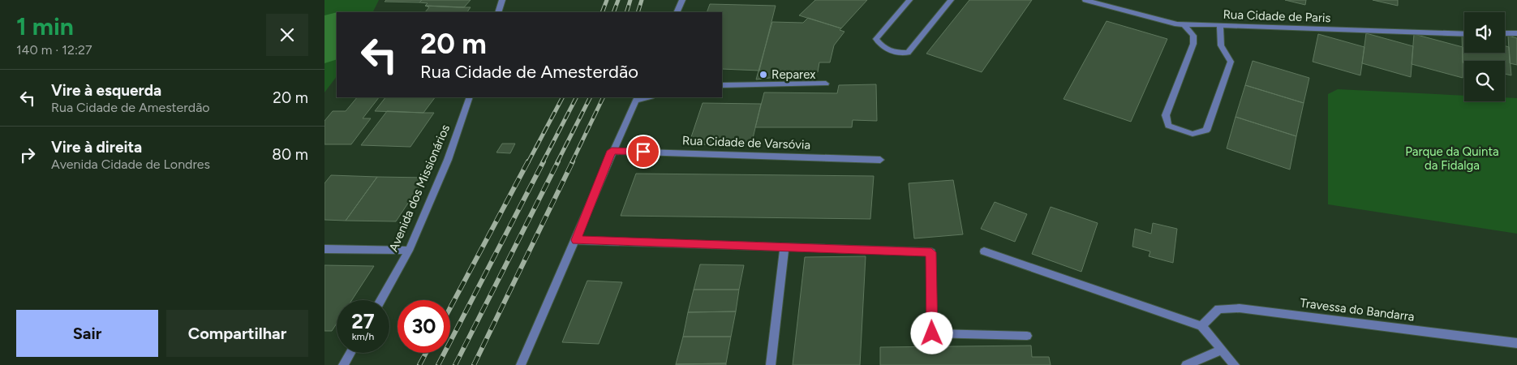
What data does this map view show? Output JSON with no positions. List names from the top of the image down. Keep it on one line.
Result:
{"streets":{"street":["Rua Cidade de Paris","Rua Cidade de Varsóvia","Avenida dos Missionários","Travessa do Bandarra"]},"parks":["Parque da Quinta da Fidalga"],"places":["Reparex"],"page":{"heading":["1 min","140 m · 12:27"],"turn":["20 m","Rua Cidade de Amesterdão"],"list":[{"name":"Vire à esquerda","note":"Rua Cidade de Amesterdão","value":"20 m"},{"name":"Vire à direita","note":"Avenida Cidade de Londres","value":"80 m"}],"speed":"27 km/h","limit":"30","buttons":["Sair","Compartilhar"]}}
